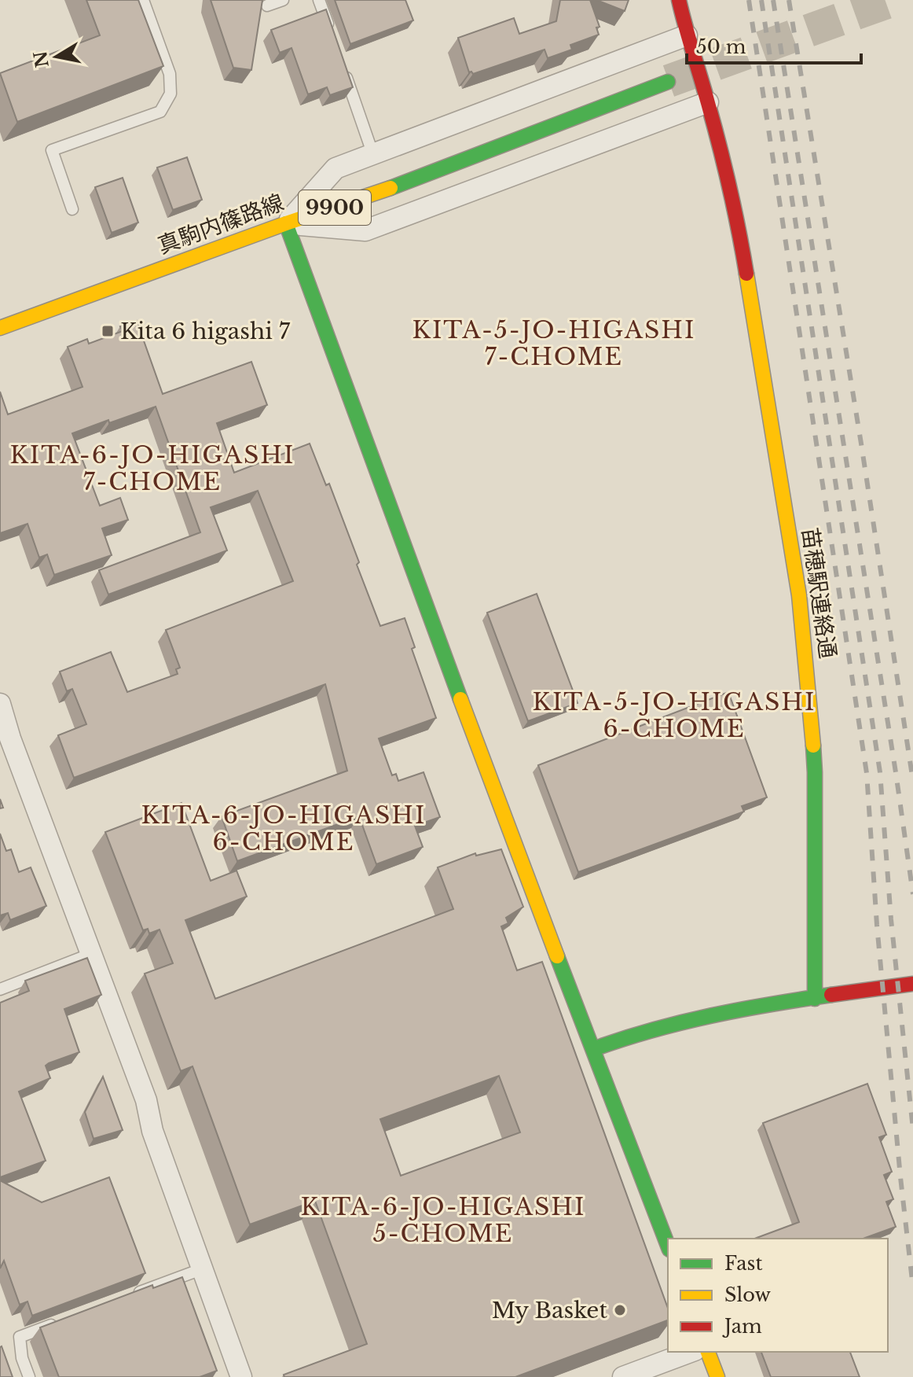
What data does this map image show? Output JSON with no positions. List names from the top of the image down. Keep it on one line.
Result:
{"streets":{"street":["9900","真駒内篠路線","苗穂駅連絡通"]},"districts":["KITA-5-JO-HIGASHI 7-CHOME","KITA-6-JO-HIGASHI 7-CHOME","KITA-5-JO-HIGASHI 6-CHOME","KITA-6-JO-HIGASHI 6-CHOME","KITA-6-JO-HIGASHI 5-CHOME"],"places":{"transit":["Kita 6 higashi 7"],"other":["My Basket"]},"legend":["Fast","Slow","Jam"],"scale_bar":"50 m","north":"left"}
